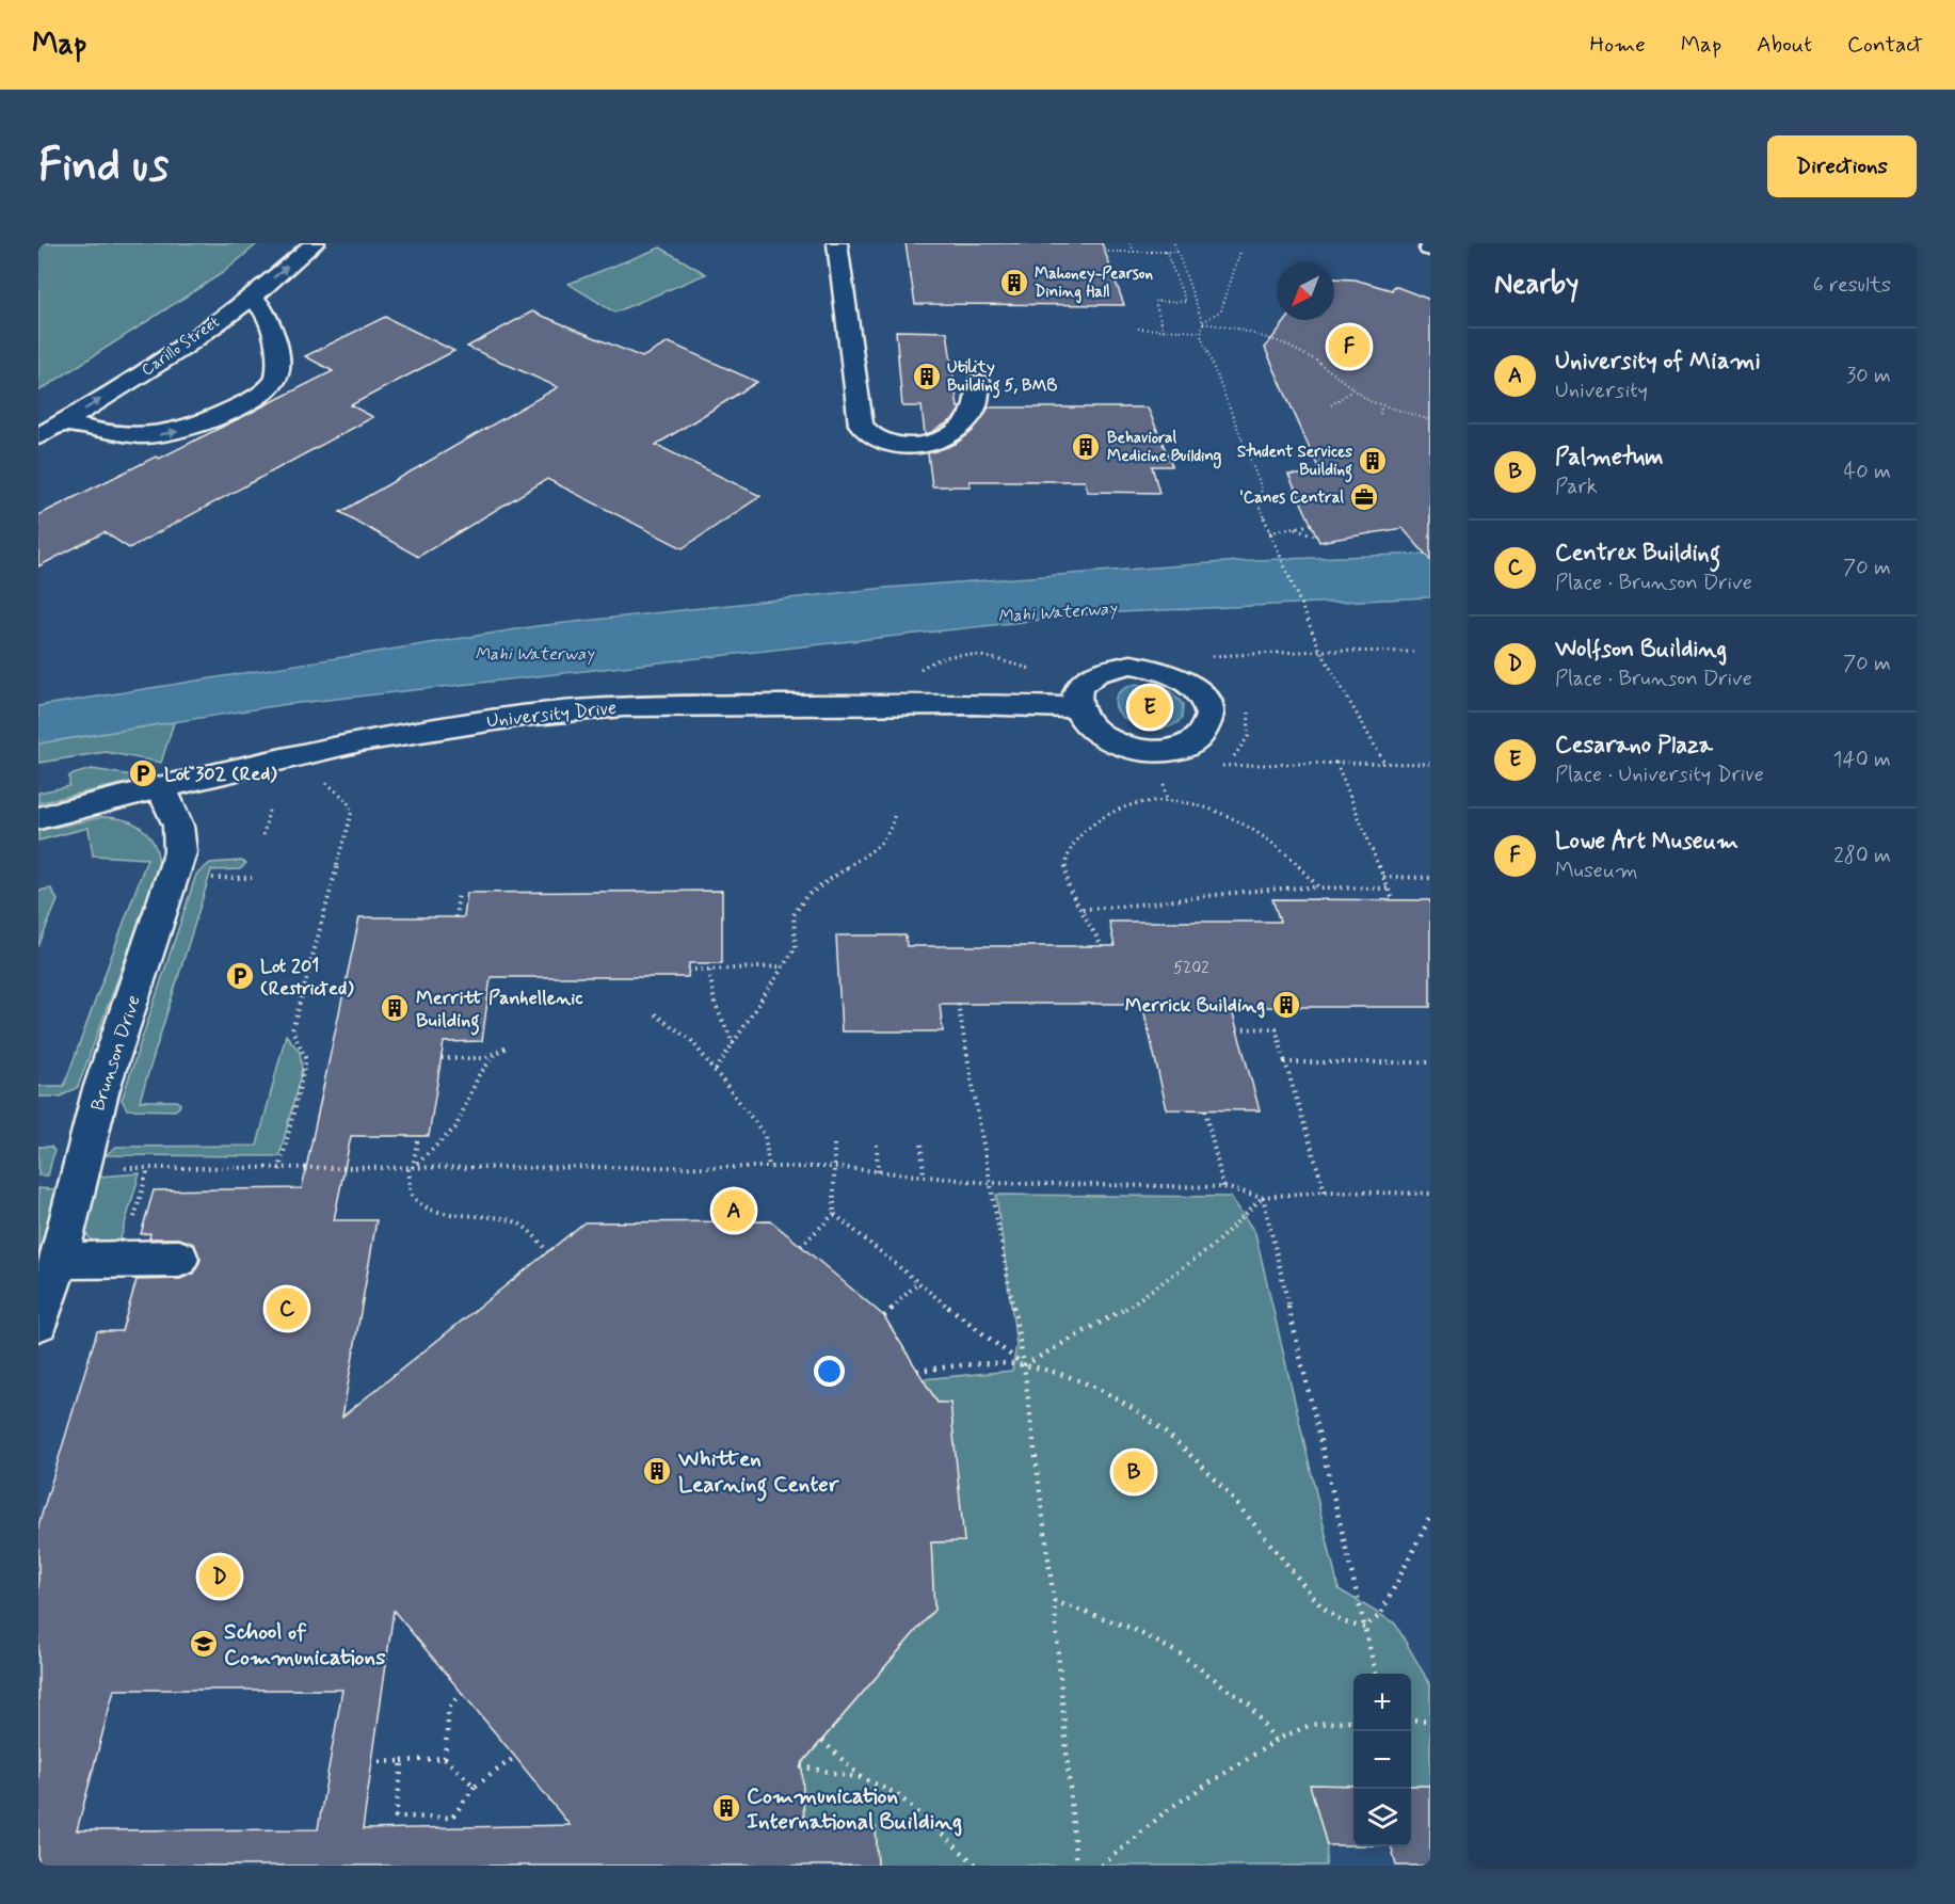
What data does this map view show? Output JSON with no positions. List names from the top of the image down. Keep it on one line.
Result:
{"streets":{"street":["Carillo Street","University Drive","Brunson Drive"]},"crossings":[["University Drive","Brunson Drive"]],"one_way":["Carillo Street"],"water":["Mahi Waterway"],"places":{"building":["Mahoney-Pearson Dining Hall","Utility Building 5, BMB","Behavioral Medicine Building","Student Services Building","Merrick Building","Merritt Panhellenic Building","Whitten Learning Center","Communication International Building"],"office":["'Canes Central"],"parking":["Lot 302 (Red)","Lot 201 (Restricted)"],"school or university":["School of Communications"]},"house_numbers":["5202"],"north":"bottom left","page":{"header":"Map","nav":["Home","Map","About","Contact"],"buttons":"Directions","title":"Find us","heading":["Nearby","6 results"],"pins":["F","E","A","C","B","D"],"list":[{"mark":"A","name":"University of Miami","note":"University","value":"30 m"},{"mark":"B","name":"Palmetum","note":"Park","value":"40 m"},{"mark":"C","name":"Centrex Building","note":"Place · Brunson Drive","value":"70 m"},{"mark":"D","name":"Wolfson Building","note":"Place · Brunson Drive","value":"70 m"},{"mark":"E","name":"Cesarano Plaza","note":"Place · University Drive","value":"140 m"},{"mark":"F","name":"Lowe Art Museum","note":"Museum","value":"280 m"}],"map_buttons":["+","−"]}}
